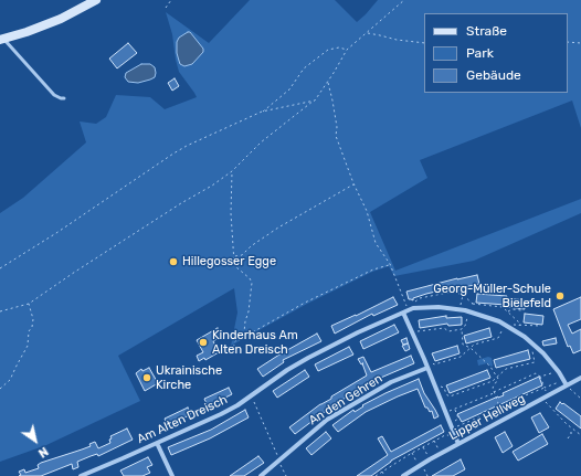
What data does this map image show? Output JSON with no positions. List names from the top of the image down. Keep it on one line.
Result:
{"streets":{"street":["An den Gehren","Lipper Hellweg","Am Alten Dreisch"]},"crossings":[["Lipper Hellweg","Am Alten Dreisch"]],"places":["Hillegosser Egge","Georg-Müller-Schule Bielefeld","Kinderhaus Am Alten Dreisch","Ukrainische Kirche"],"legend":["Straße","Park","Gebäude"],"north":"bottom right"}
